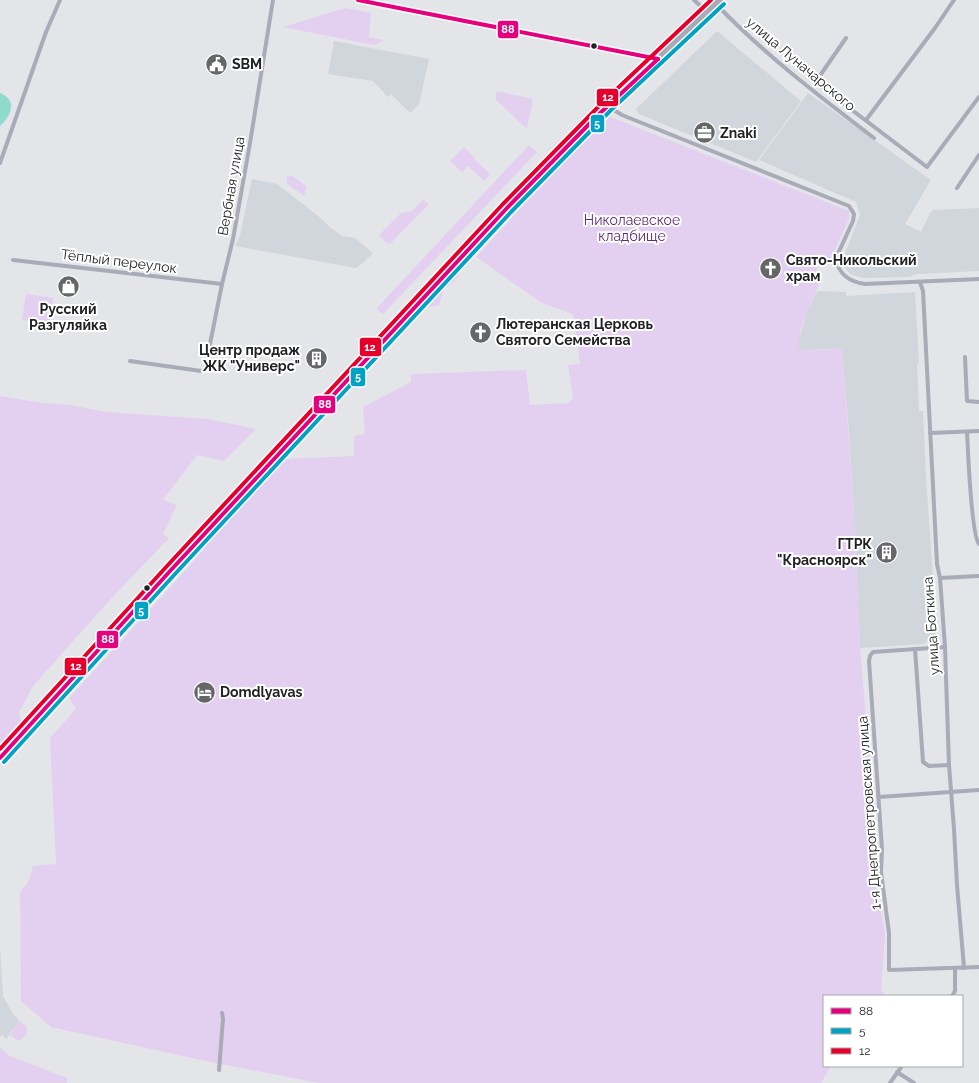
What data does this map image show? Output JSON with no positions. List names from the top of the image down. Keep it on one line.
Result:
{"streets":{"street":["улица Луначарского","Вербная улица","Тёплый переулок","улица Боткина","1-я Днепропетровская улица"]},"crossings":[["Вербная улица","Тёплый переулок"],["улица Боткина","1-я Днепропетровская улица"]],"parks":["Николаевское кладбище"],"places":{"public building":["SBM"],"office":["Znaki"],"church":["Свято-Никольский храм","Лютеранская Церковь Святого Семейства"],"shop":["Русский Разгуляйка"],"building":["Центр продаж ЖК \"Универс\"","ГТРК \"Красноярск\""],"hotel":["Domdlyavas"]},"lines":["transit line 88","transit line 12","transit line 5"],"legend":["88","5","12"]}
